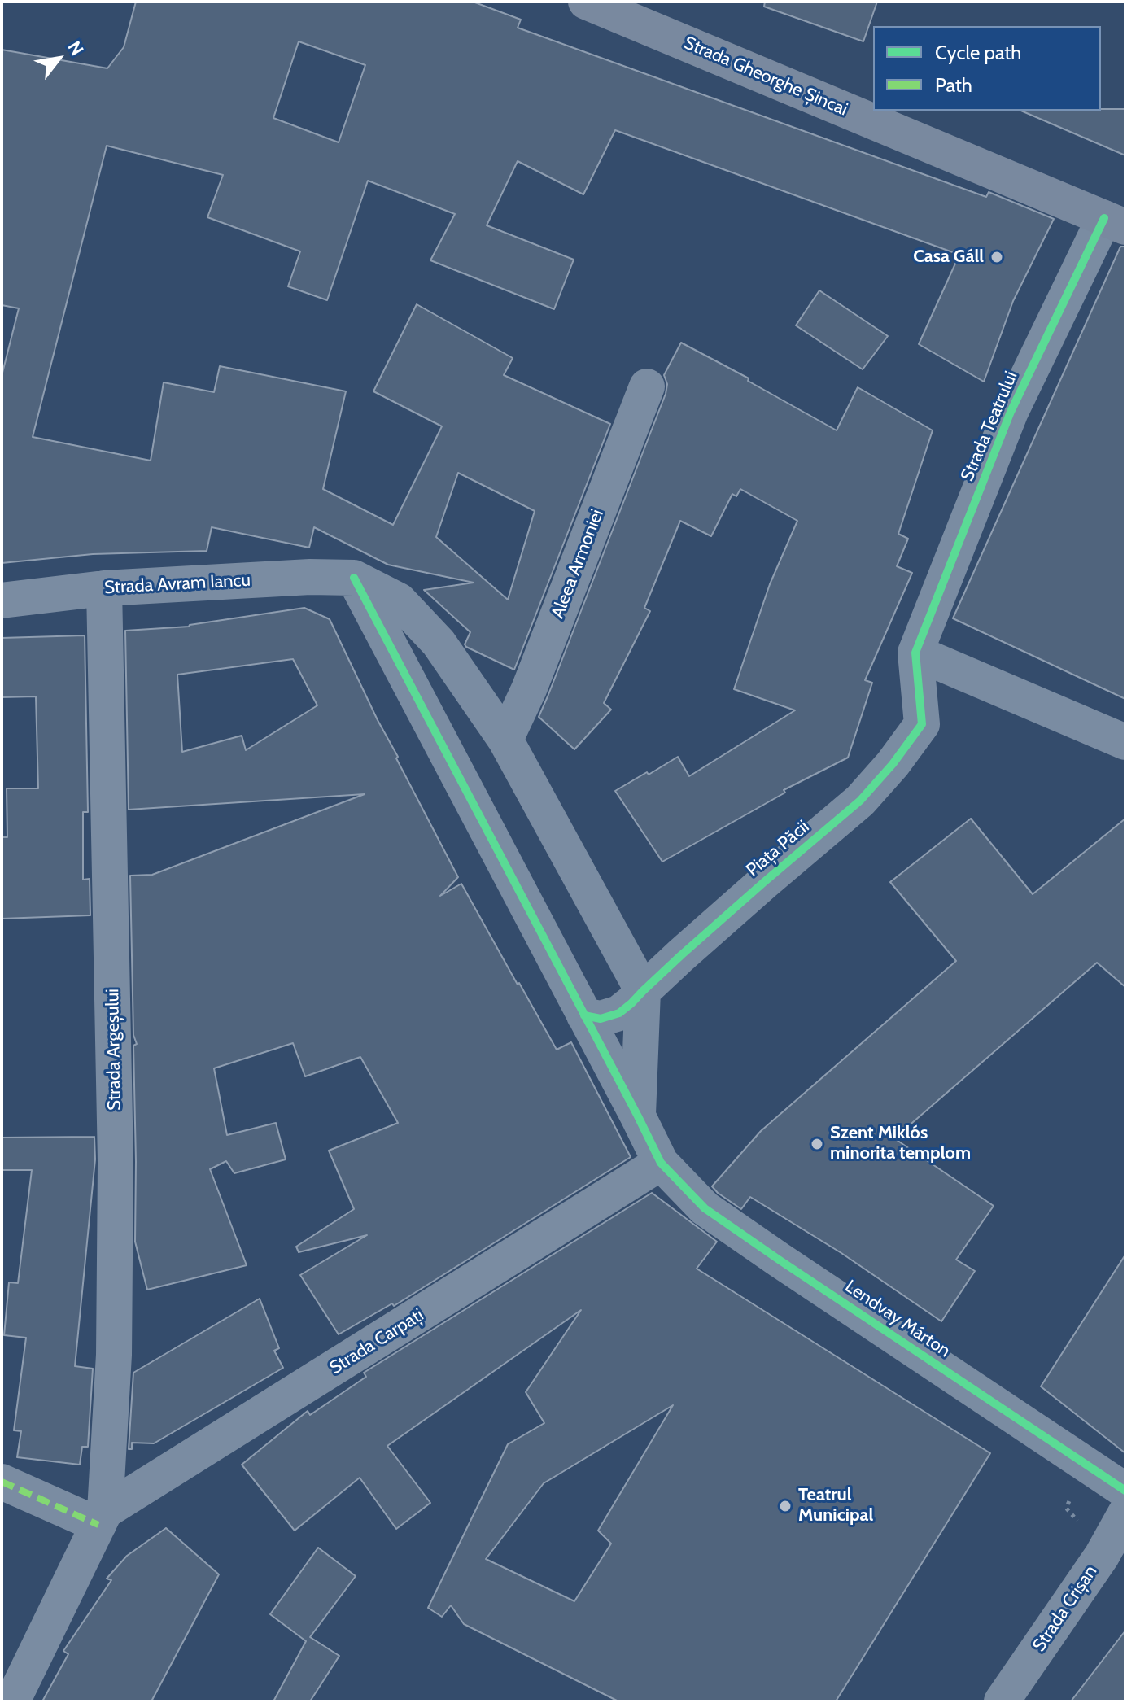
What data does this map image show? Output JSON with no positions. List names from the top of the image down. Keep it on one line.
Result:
{"streets":{"main road":["Strada Gheorghe Șincai"],"street":["Strada Teatrului","Aleea Armoniei","Strada Avram Iancu","Piața Păcii","Strada Argeșului","Lendvay Márton","Strada Carpați","Strada Crișan"]},"crossings":[["Strada Gheorghe Șincai","Strada Teatrului"],["Strada Teatrului","Piața Păcii"],["Strada Avram Iancu","Strada Argeșului"],["Strada Argeșului","Strada Carpați"],["Lendvay Márton","Strada Carpați"]],"places":["Casa Gáll","Szent Miklós minorita templom","Teatrul Municipal"],"legend":["Cycle path","Path"],"north":"top right"}
